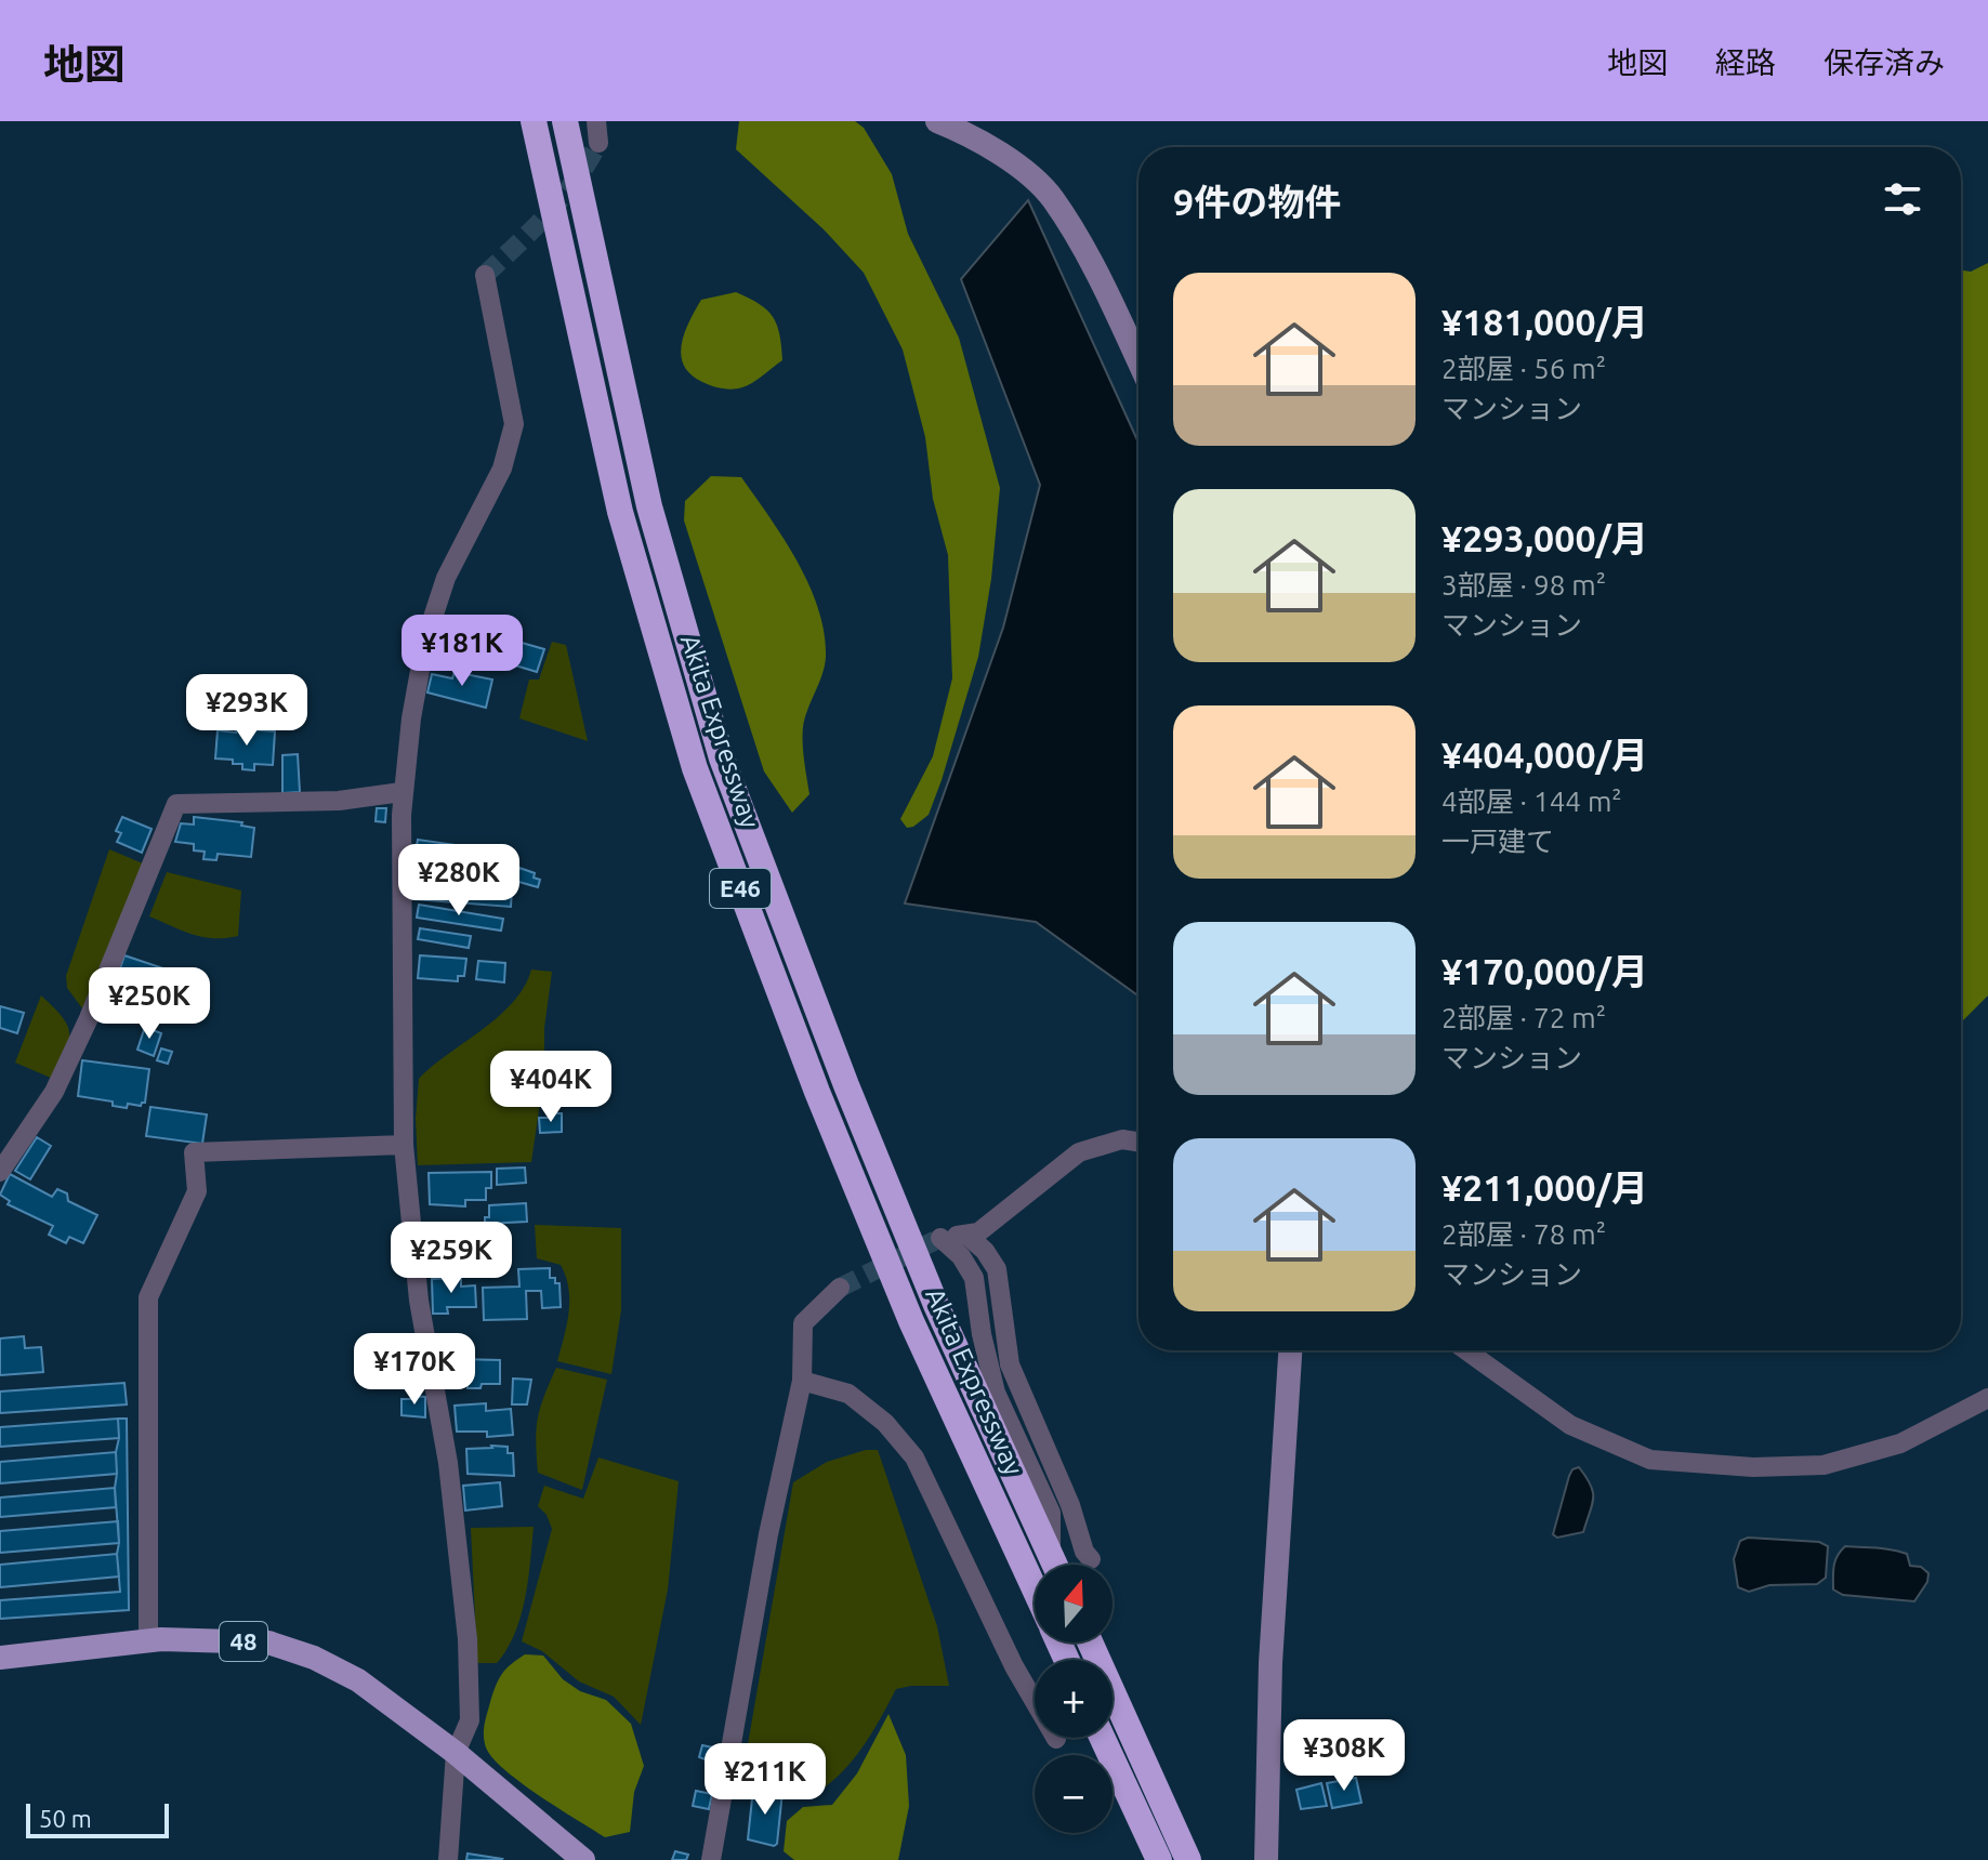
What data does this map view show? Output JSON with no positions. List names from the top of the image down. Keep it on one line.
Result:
{"streets":{"highway":["Akita Expressway","E46"],"main road":["48"]},"scale_bar":"50 m","north":"top","page":{"header":"地図","nav":["地図","経路","保存済み"],"heading":"9件の物件","list":[{"name":"¥181,000/月","note":"2部屋 · 56 m² · マンション"},{"name":"¥293,000/月","note":"3部屋 · 98 m² · マンション"},{"name":"¥404,000/月","note":"4部屋 · 144 m² · 一戸建て"},{"name":"¥170,000/月","note":"2部屋 · 72 m² · マンション"},{"name":"¥211,000/月","note":"2部屋 · 78 m² · マンション"}],"price":["¥181K","¥293K","¥280K","¥250K","¥404K","¥259K","¥170K","¥308K","¥211K"],"map_buttons":["+","−"],"scale":"50 m"}}
